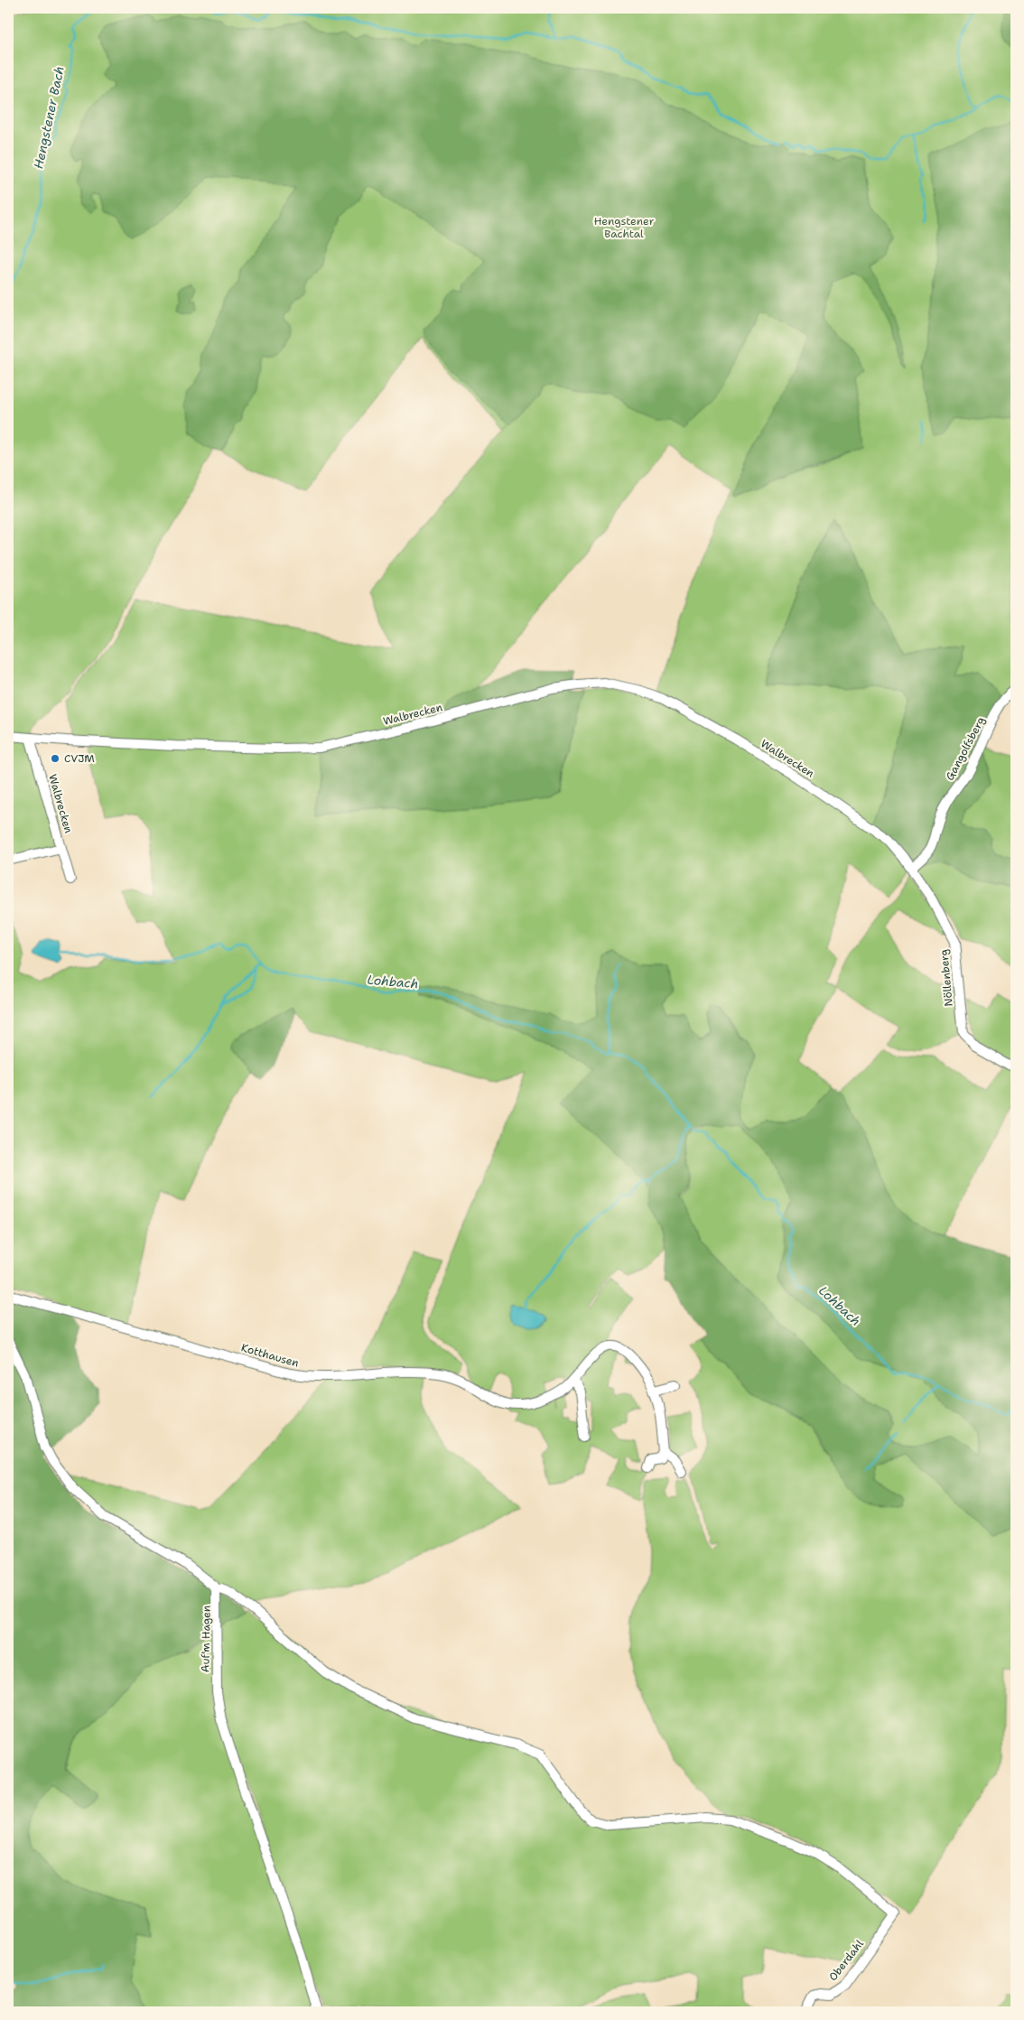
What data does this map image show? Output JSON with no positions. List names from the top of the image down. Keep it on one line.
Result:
{"streets":{"street":["Walbrecken","Gangolfsberg","Nöllenberg","Kotthausen","Auf'm Hagen","Oberdahl"]},"crossings":[["Walbrecken","Nöllenberg"],["Gangolfsberg","Nöllenberg"],["Auf'm Hagen","Oberdahl"]],"water":["Hengstener Bach","Lohbach"],"parks":["Hengstener Bachtal"],"places":["CVJM"]}
